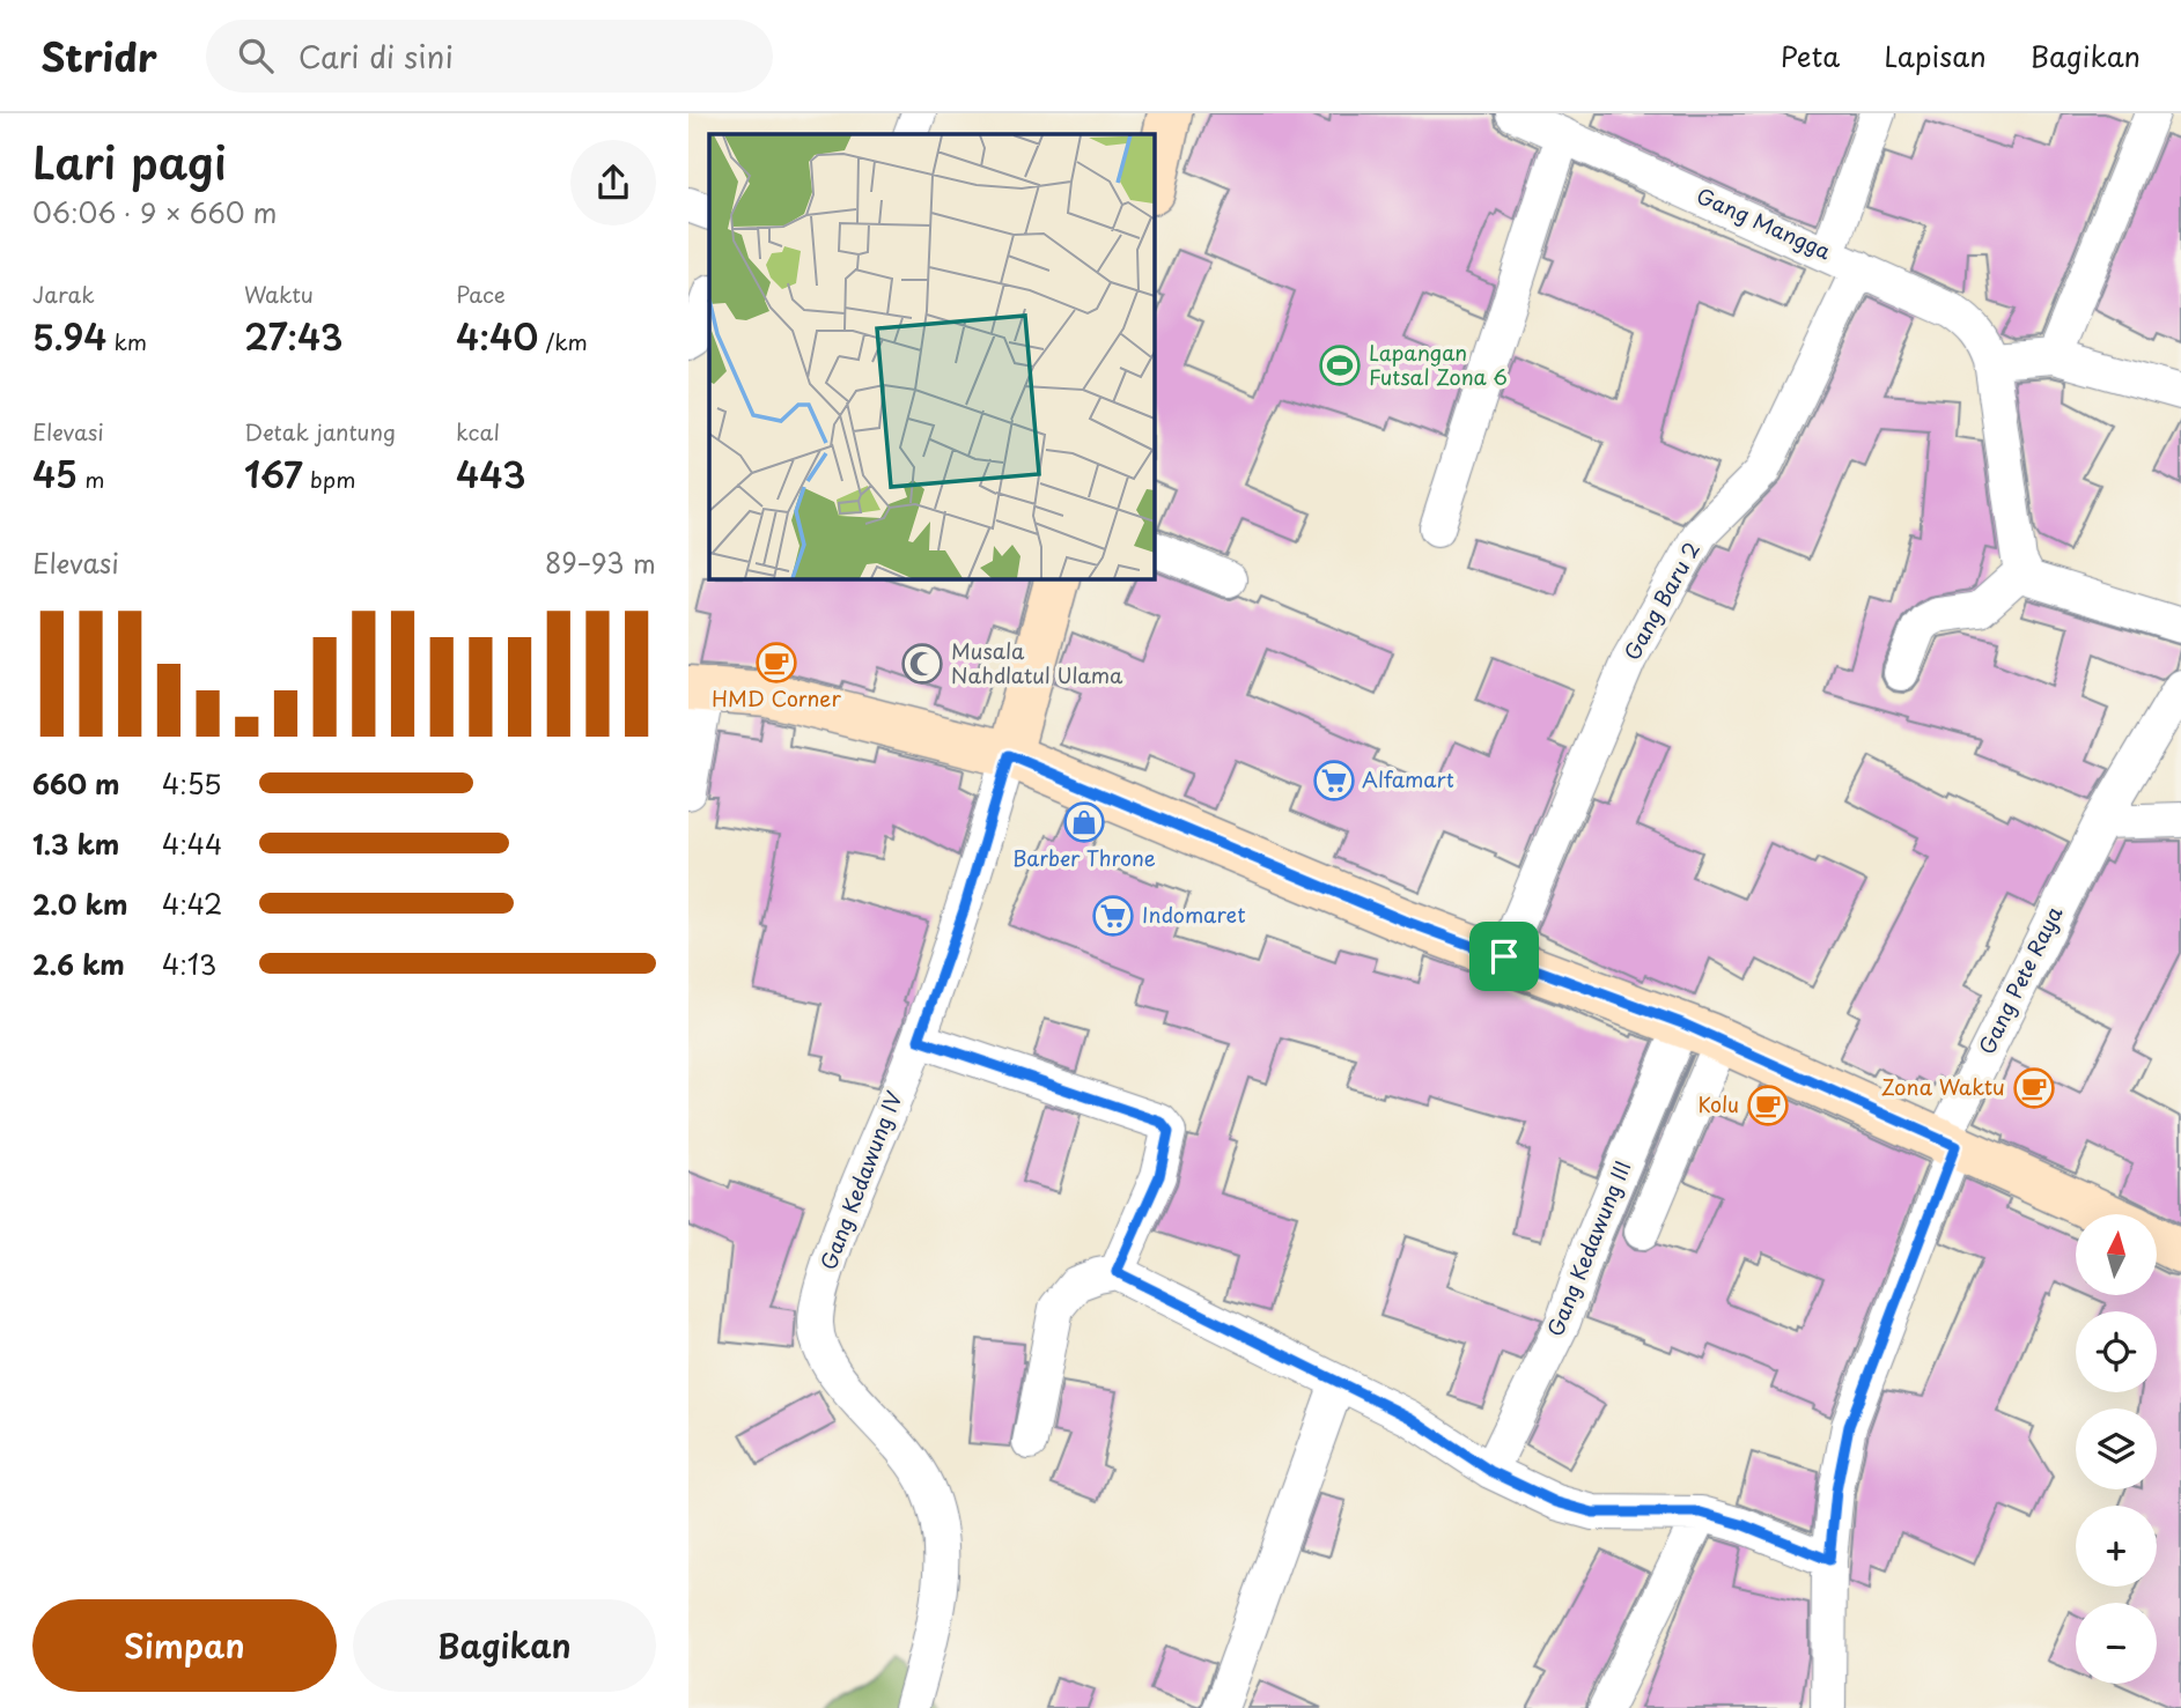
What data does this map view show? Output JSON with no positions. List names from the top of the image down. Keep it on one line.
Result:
{"streets":{"street":["Gang Mangga","Gang Baru 2","Gang Pete Raya","Gang Kedawung IV","Gang Kedawung III"]},"crossings":[["Gang Mangga","Gang Baru 2"]],"places":{"sports":["Lapangan Futsal Zona 6"],"cafe":["HMD Corner","Zona Waktu","Kolu"],"mosque":["Musala Nahdlatul Ulama"],"supermarket":["Alfamart","Indomaret"],"shop":["Barber Throne"]},"north":"top","page":{"header":"Stridr","search":"Cari di sini","nav":["Peta","Lapisan","Bagikan"],"heading":["Lari pagi","06:06 · 9 × 660 m"],"stats":[["Jarak","5.94 km"],["Waktu","27:43"],["Pace","4:40 /km"],["Elevasi","45 m"],["Detak jantung","167 bpm"],["kcal","443"]],"chart":["Elevasi","89–93 m"],"list":[{"name":"660 m","note":"4:55"},{"name":"1.3 km","note":"4:44"},{"name":"2.0 km","note":"4:42"},{"name":"2.6 km","note":"4:13"}],"map_buttons":["+","−"],"buttons":["Simpan","Bagikan"]}}
